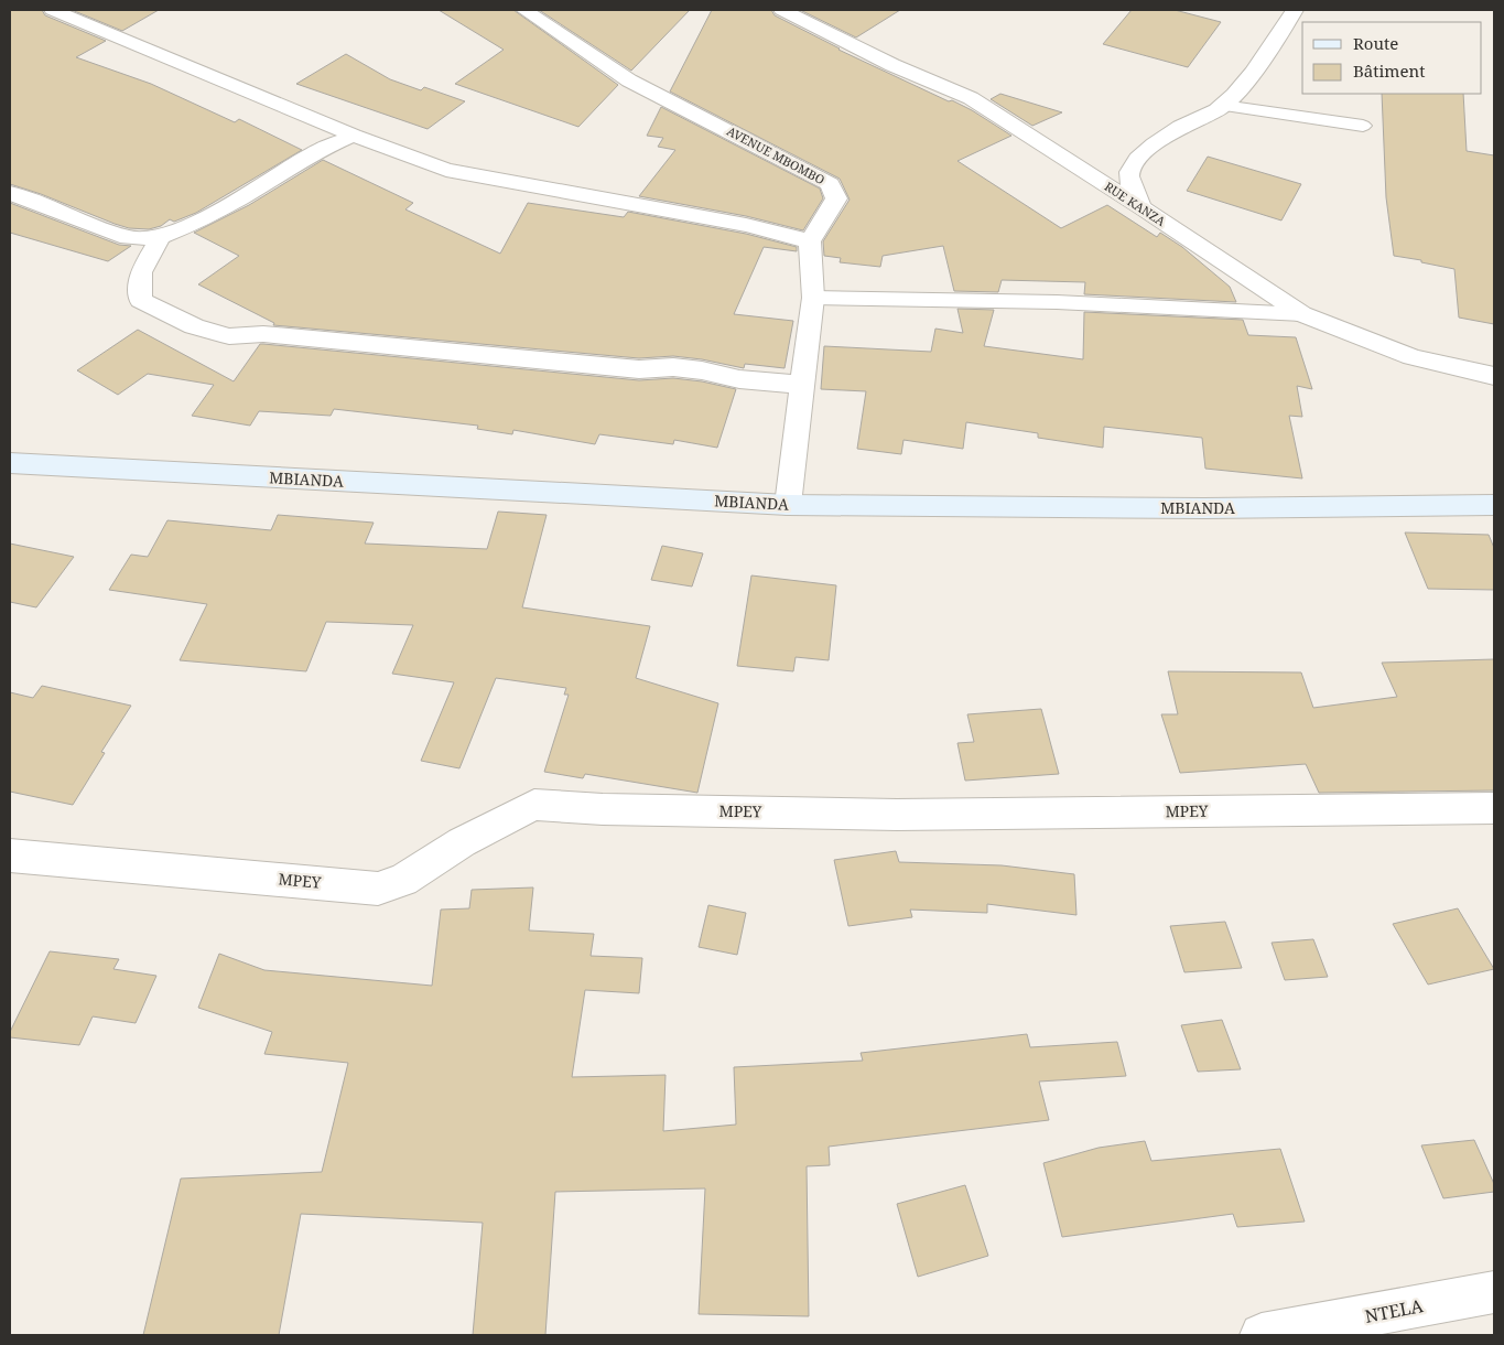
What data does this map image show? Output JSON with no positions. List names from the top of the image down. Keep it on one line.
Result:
{"streets":{"street":["AVENUE MBOMBO","RUE KANZA","MBIANDA","MPEY","NTELA"]},"legend":["Route","Bâtiment"]}
